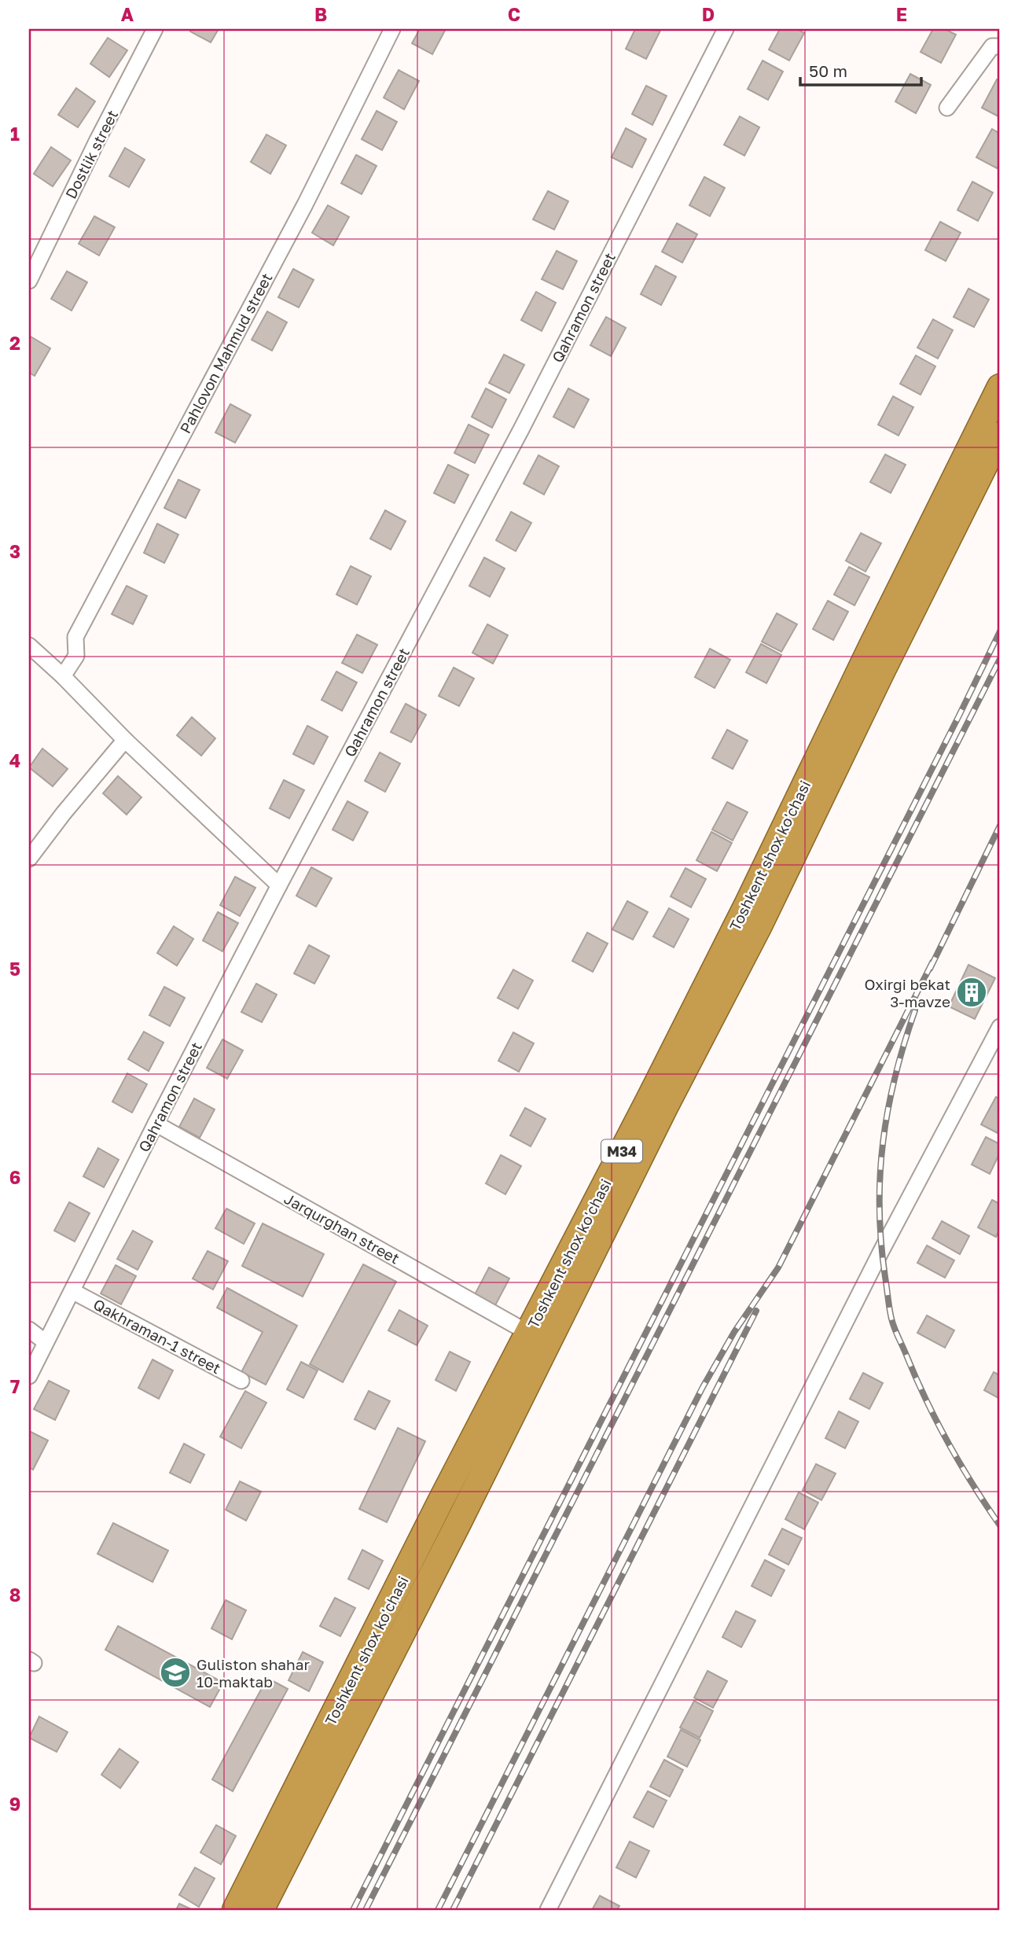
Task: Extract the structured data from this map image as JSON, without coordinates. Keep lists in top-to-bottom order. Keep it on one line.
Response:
{"streets":{"highway":["Toshkent shox ko'chasi","M34"],"street":["Dostlik street","Qahramon street","Pahlovon Mahmud street","Jarqurghan street","Qakhraman-1 street"]},"crossings":[["Qahramon street","Jarqurghan street"],["Qahramon street","Qakhraman-1 street"],["Toshkent shox ko'chasi","Jarqurghan street"]],"places":{"building":["Oxirgi bekat 3-mavze"],"school or university":["Guliston shahar 10-maktab"]},"scale_bar":"50 m","grid":{"columns":["A","B","C","D","E"],"rows":["1","2","3","4","5","6","7","8","9"]}}
